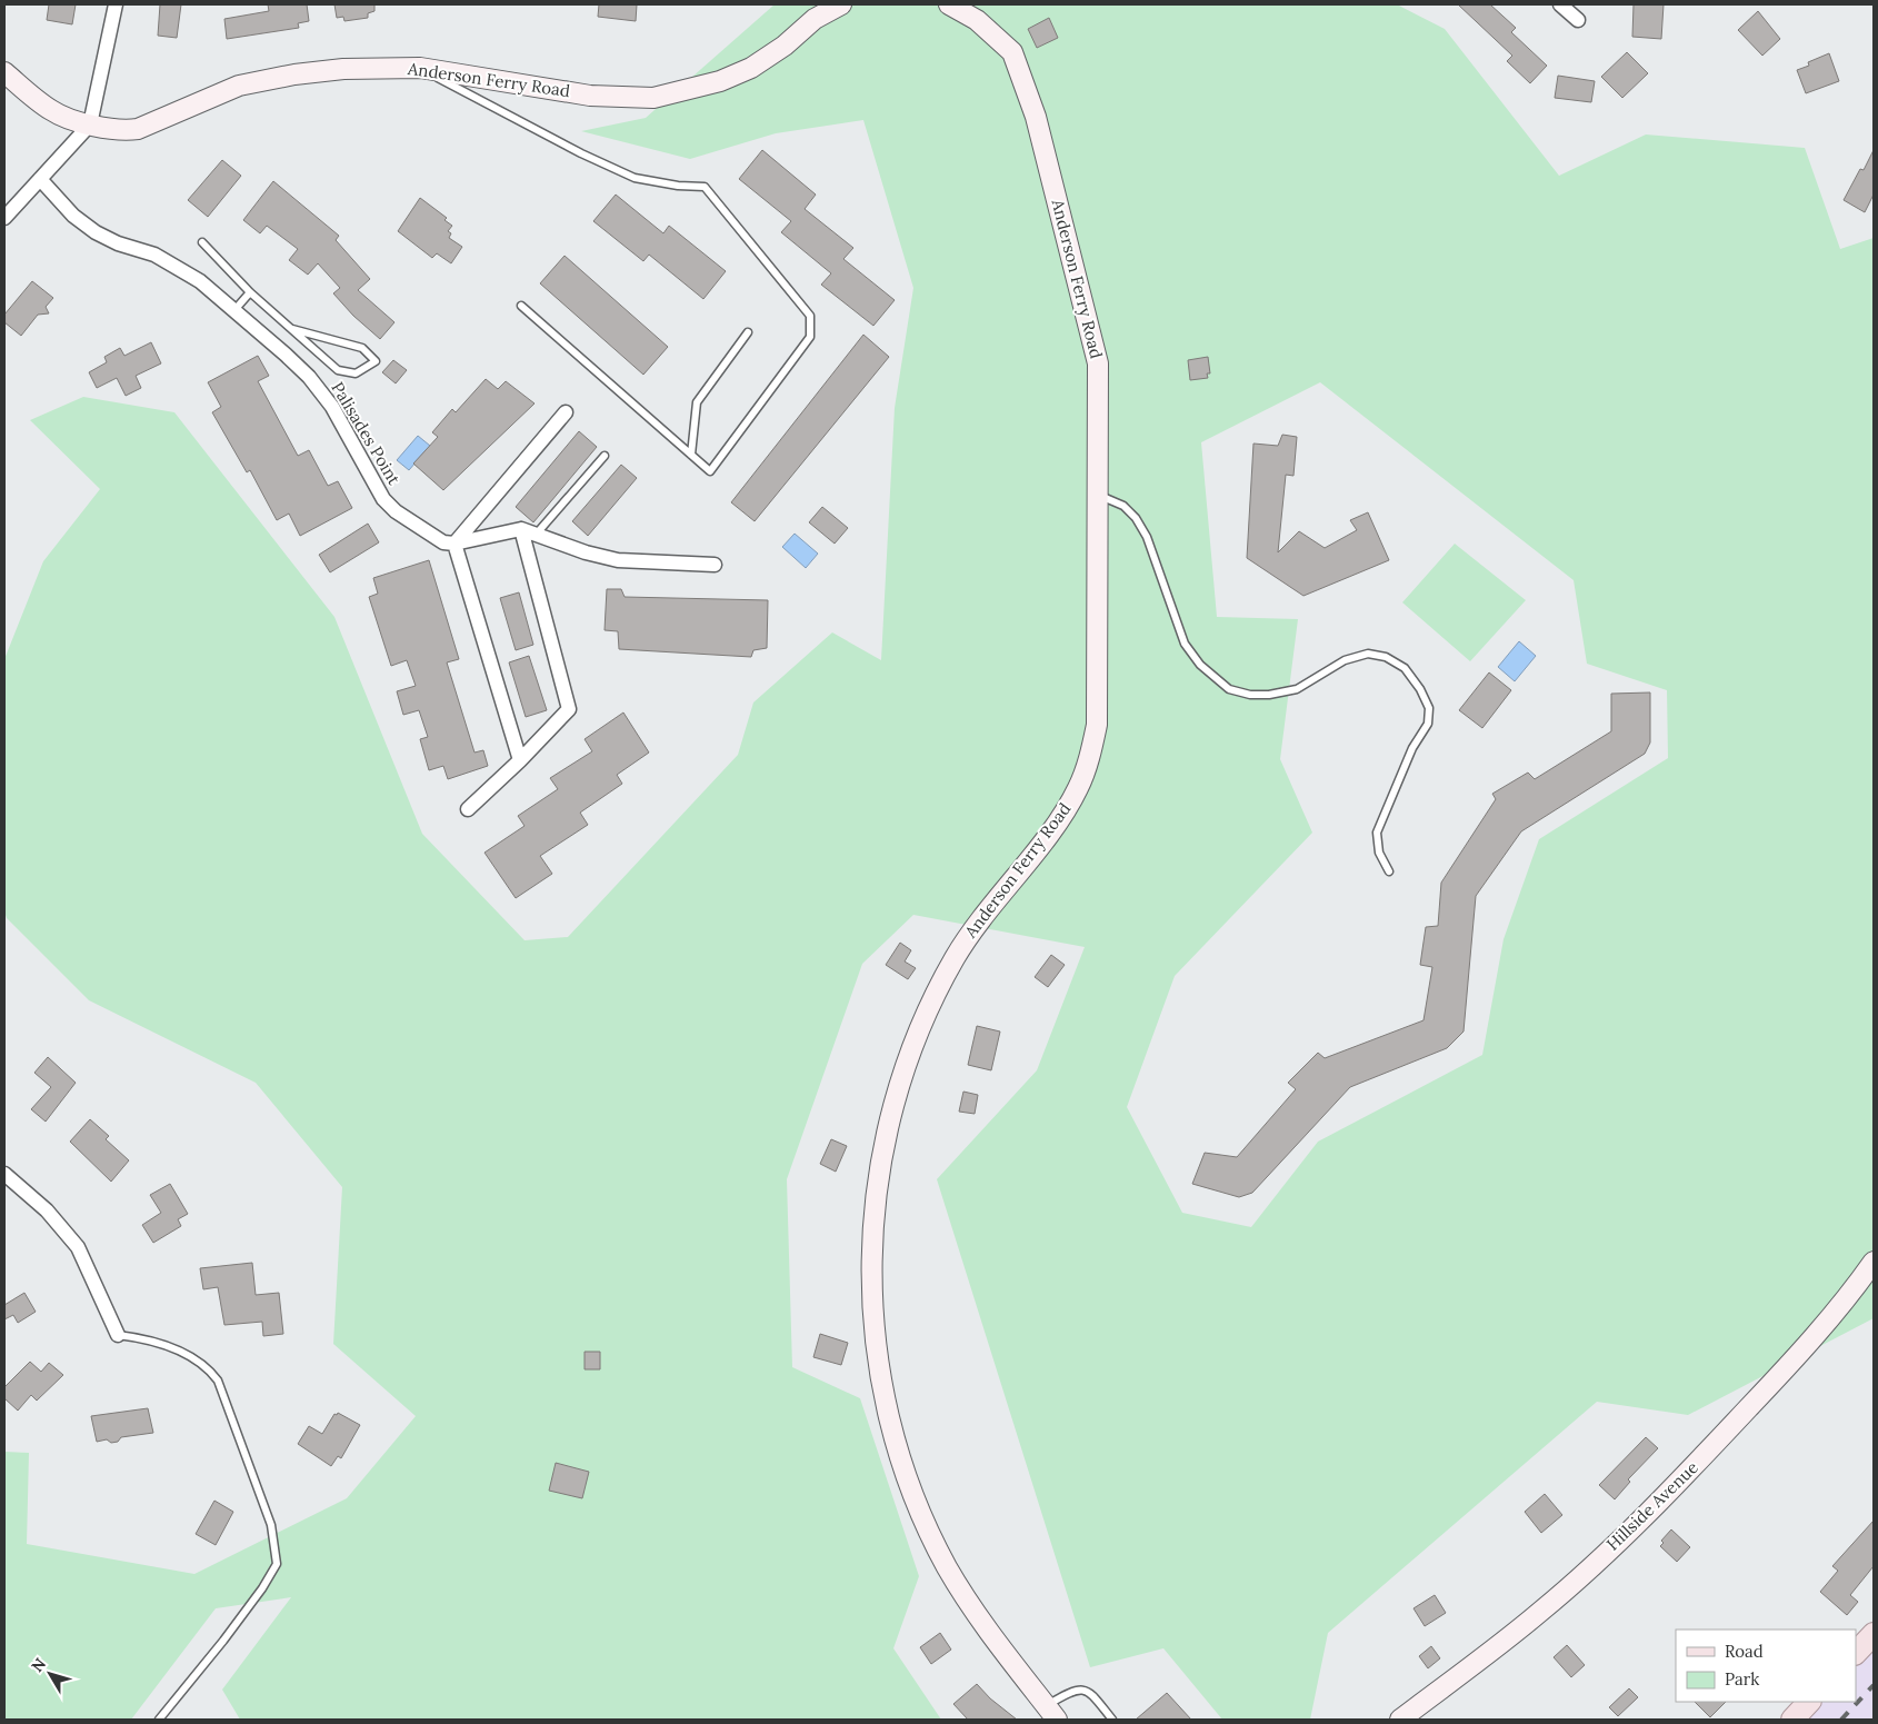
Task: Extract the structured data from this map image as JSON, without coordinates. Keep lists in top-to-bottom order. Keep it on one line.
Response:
{"streets":{"street":["Anderson Ferry Road","Palisades Point","Hillside Avenue"]},"legend":["Road","Park"],"north":"top left"}
